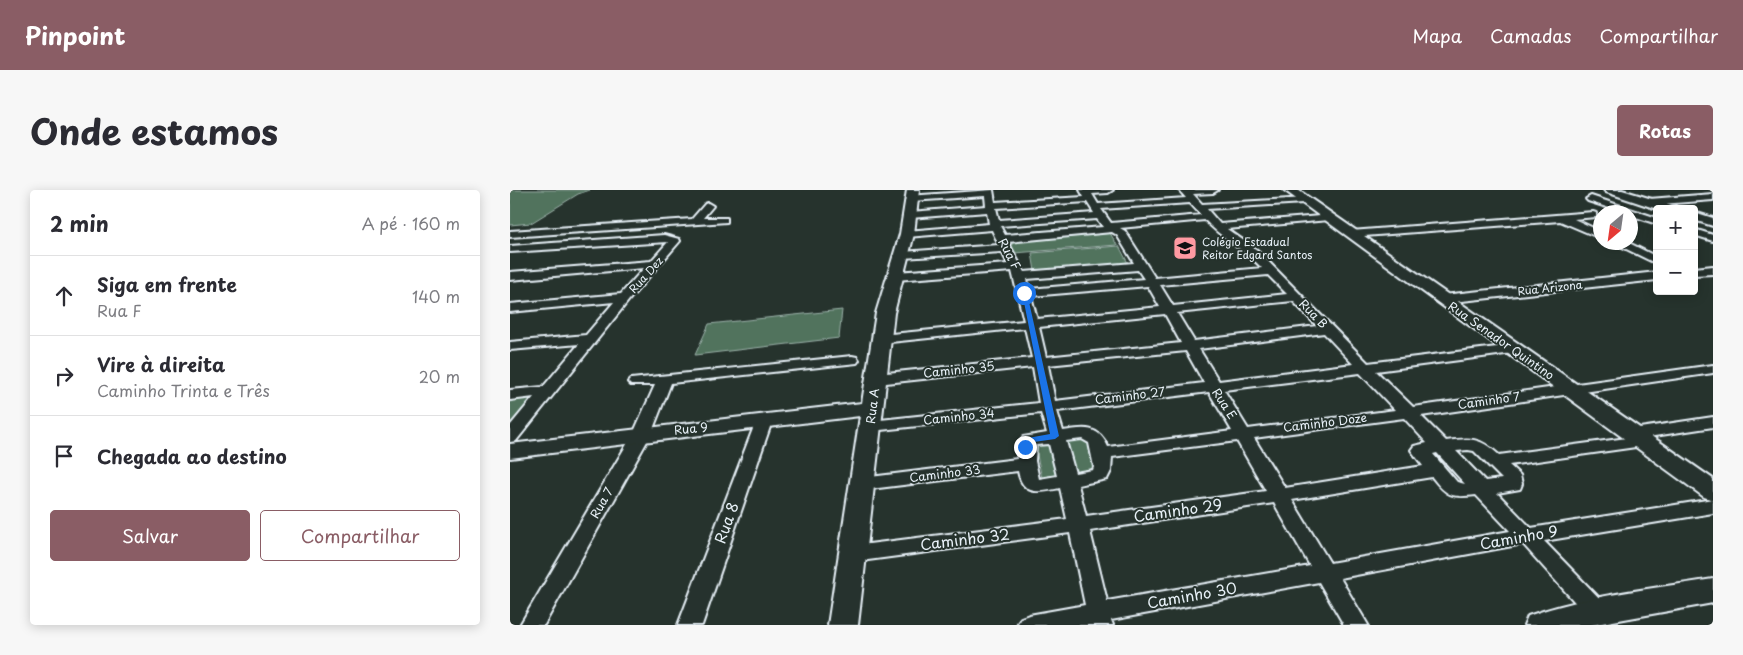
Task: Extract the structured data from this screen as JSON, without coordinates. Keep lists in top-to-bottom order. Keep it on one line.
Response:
{"streets":{"street":["Rua F","Rua Dez","Rua Arizona","Rua B","Rua Senador Quintino","Caminho 35","Caminho 27","Caminho 7","Rua E","Rua A","Caminho 34","Caminho Doze","Rua 9","Caminho 33","Rua 7","Caminho 29","Rua 8","Caminho 9","Caminho 32","Caminho 30"]},"crossings":[["Rua F","Caminho 35"],["Rua F","Caminho 27"],["Rua F","Caminho 34"],["Rua Arizona","Rua Senador Quintino"],["Rua B","Caminho 35"],["Rua B","Caminho 27"],["Rua B","Caminho 7"],["Rua B","Caminho Doze"],["Rua Senador Quintino","Caminho 27"],["Rua Senador Quintino","Caminho 7"],["Caminho 35","Rua E"],["Caminho 35","Rua A"],["Caminho 27","Rua E"],["Caminho 27","Caminho 34"],["Caminho 7","Caminho Doze"],["Rua E","Caminho Doze"],["Rua E","Caminho 29"],["Rua E","Caminho 9"],["Rua E","Caminho 30"],["Rua A","Caminho 34"],["Rua A","Rua 9"],["Rua A","Caminho 33"],["Rua A","Caminho 32"],["Caminho 34","Rua 9"],["Rua 9","Rua 7"],["Rua 9","Rua 8"],["Caminho 29","Caminho 32"],["Caminho 9","Caminho 30"]],"places":{"school or university":["Colégio Estadual Reitor Edgard Santos"]},"north":"bottom left","page":{"header":"Pinpoint","nav":["Mapa","Camadas","Compartilhar"],"title":"Onde estamos","buttons":["Rotas",["Salvar","Compartilhar"]],"heading":["2 min","A pé · 160 m"],"map_buttons":["+","−"],"list":[["Siga em frente","Rua F","140 m"],["Vire à direita","Caminho Trinta e Três","20 m"],"Chegada ao destino"]}}
